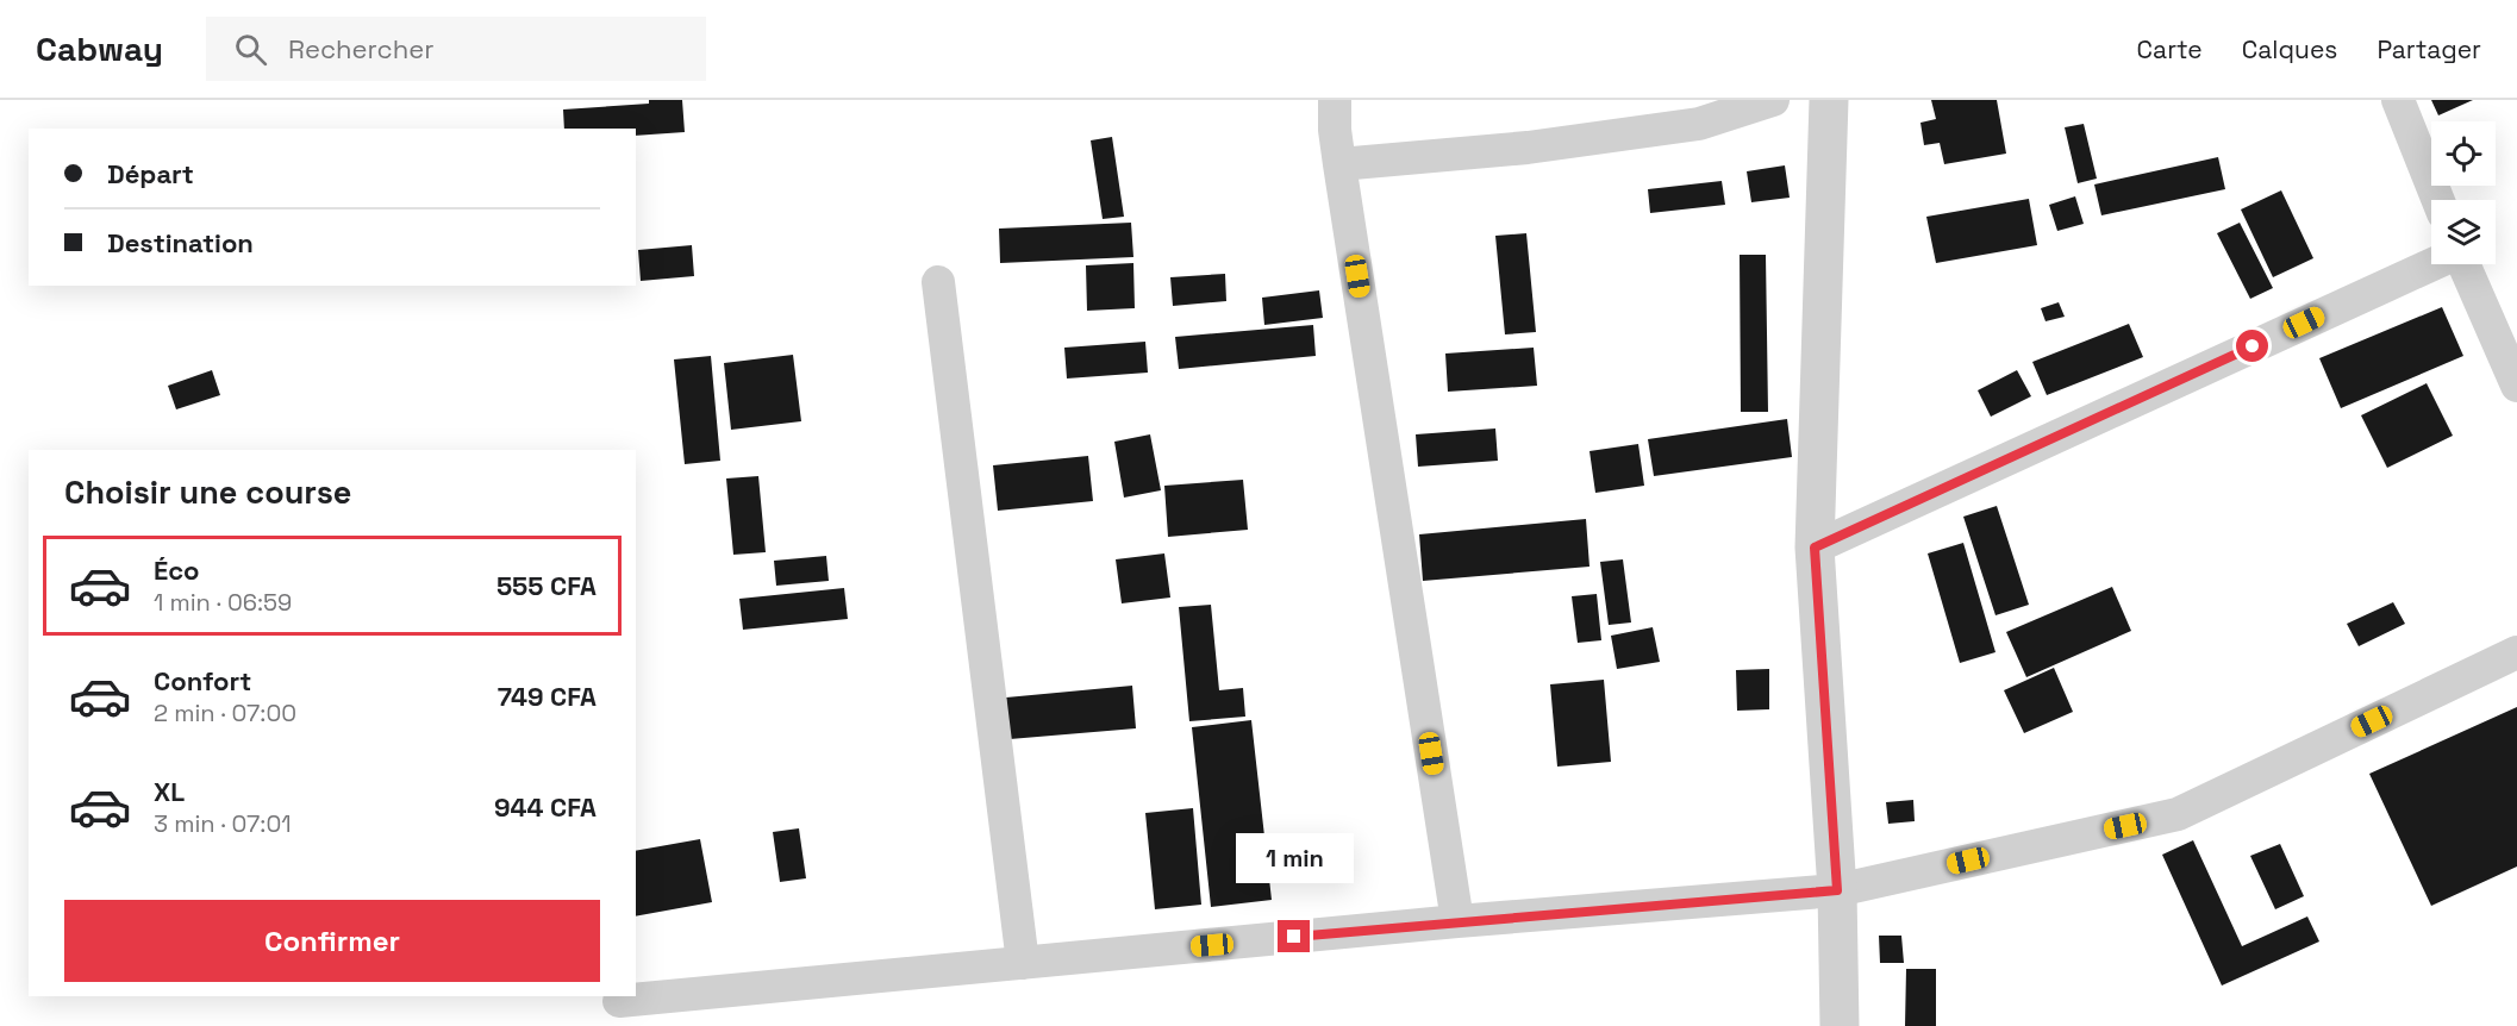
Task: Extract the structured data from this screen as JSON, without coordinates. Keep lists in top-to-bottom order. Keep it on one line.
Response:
{"page":{"header":"Cabway","search":"Rechercher","nav":["Carte","Calques","Partager"],"banner":["Départ","Destination"],"heading":"Choisir une course","list":[{"name":"Éco","note":"1 min · 06:59","value":"555 CFA"},{"name":"Confort","note":"2 min · 07:00","value":"749 CFA"},{"name":"XL","note":"3 min · 07:01","value":"944 CFA"}],"bubble":"1 min","buttons":"Confirmer"}}
